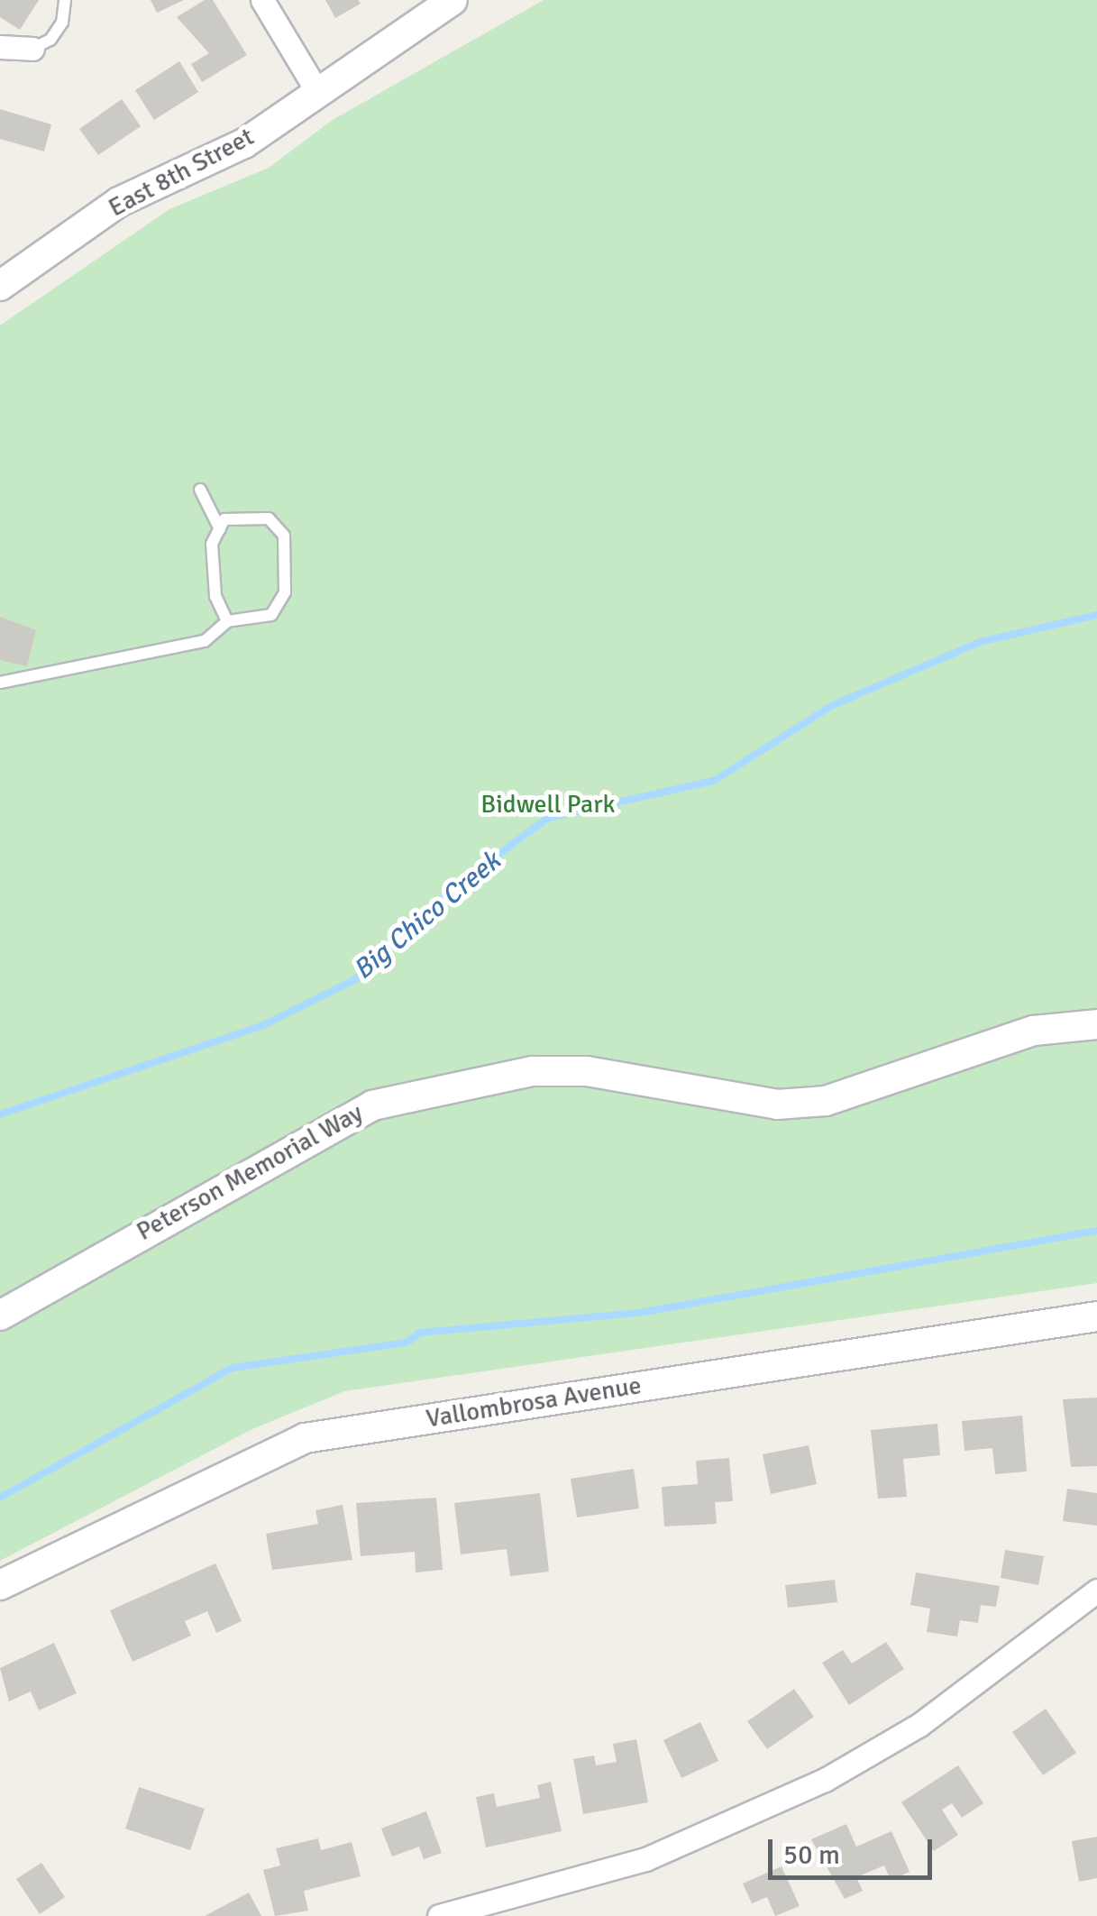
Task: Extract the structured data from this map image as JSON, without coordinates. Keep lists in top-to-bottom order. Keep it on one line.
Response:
{"streets":{"street":["East 8th Street","Peterson Memorial Way","Vallombrosa Avenue"]},"water":["Big Chico Creek"],"parks":["Bidwell Park"],"scale_bar":"50 m"}
